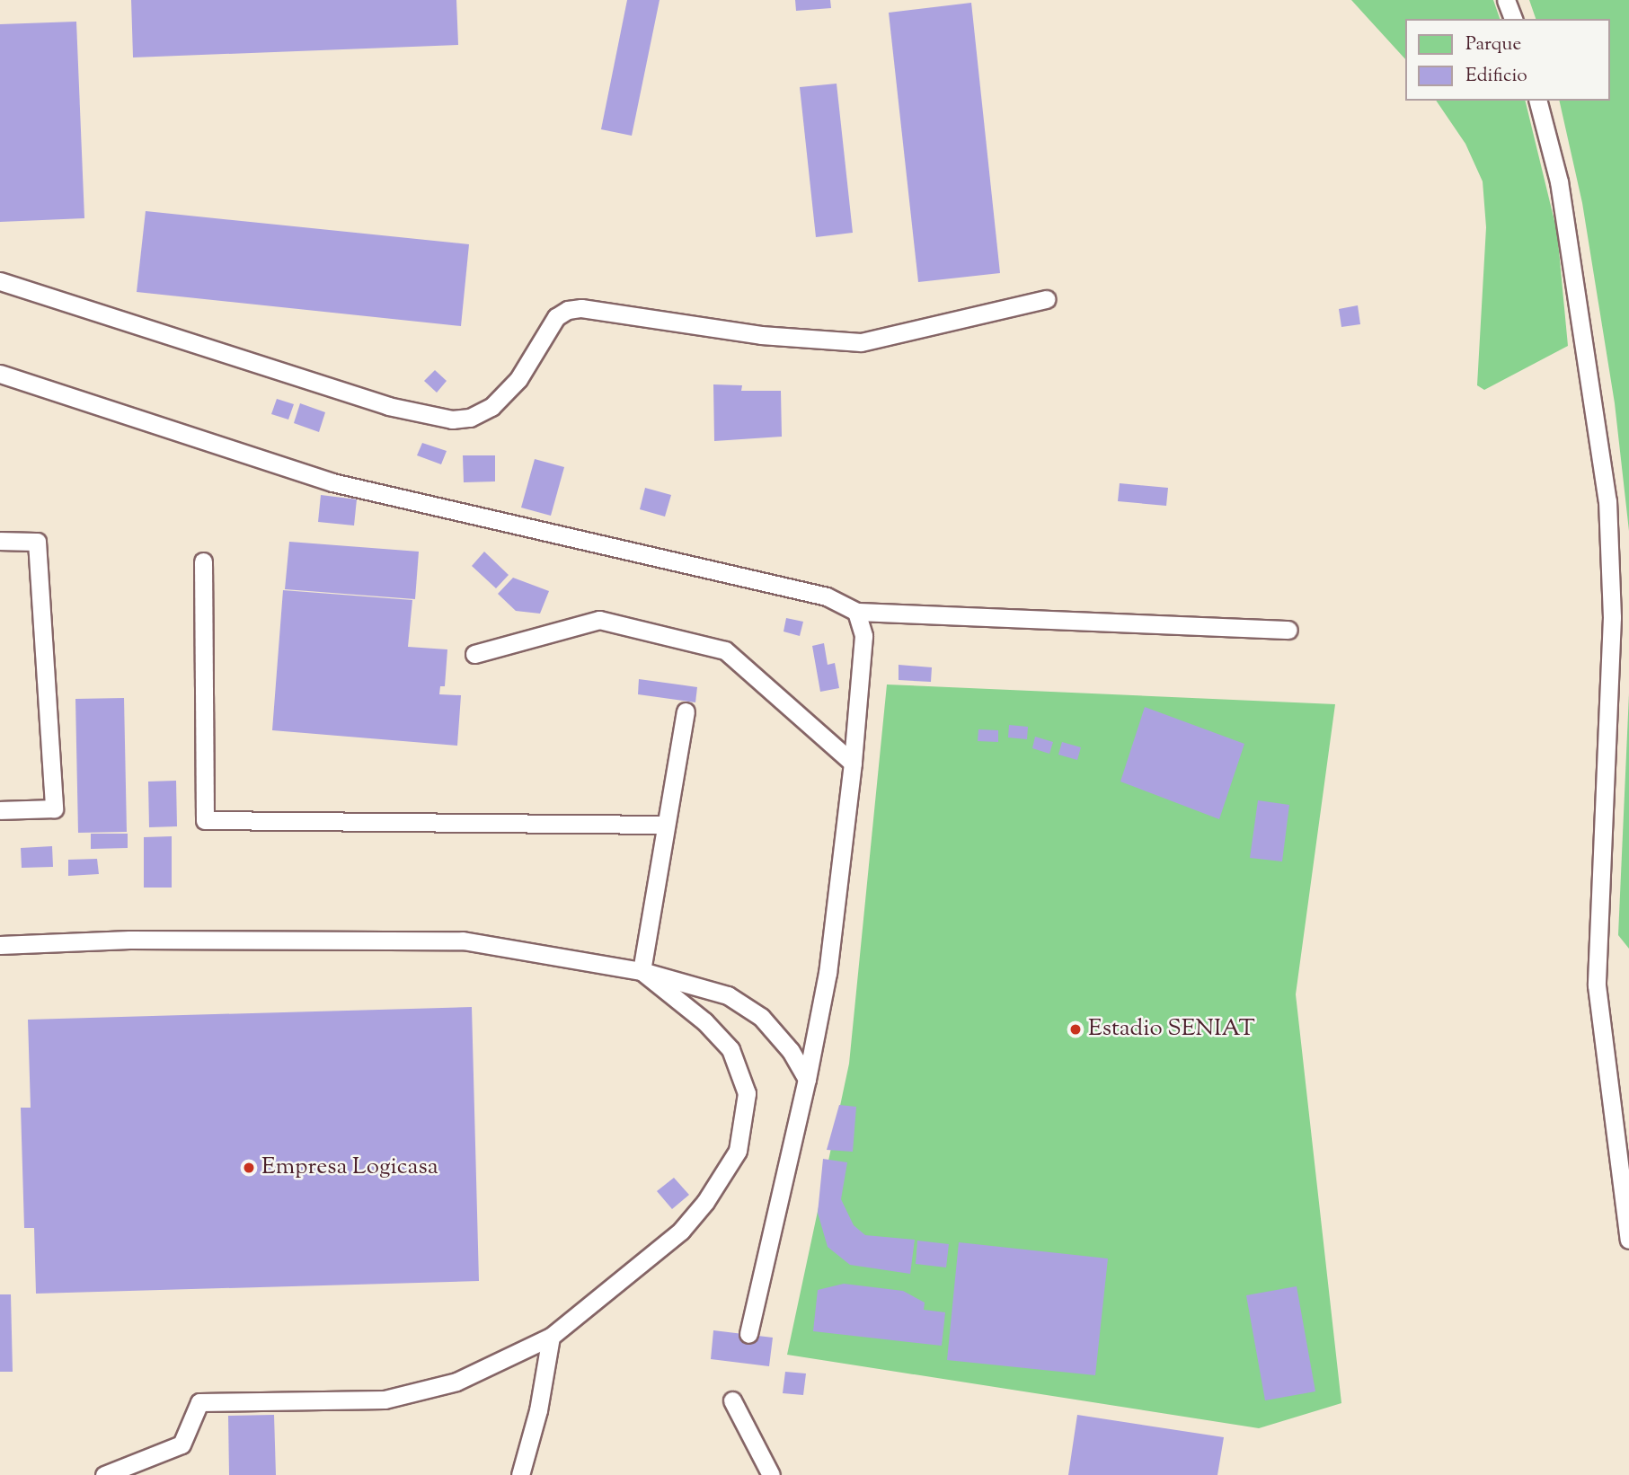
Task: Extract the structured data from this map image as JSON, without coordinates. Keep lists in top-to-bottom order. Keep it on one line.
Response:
{"places":["Estadio SENIAT","Empresa Logicasa"],"legend":["Parque","Edificio"]}
